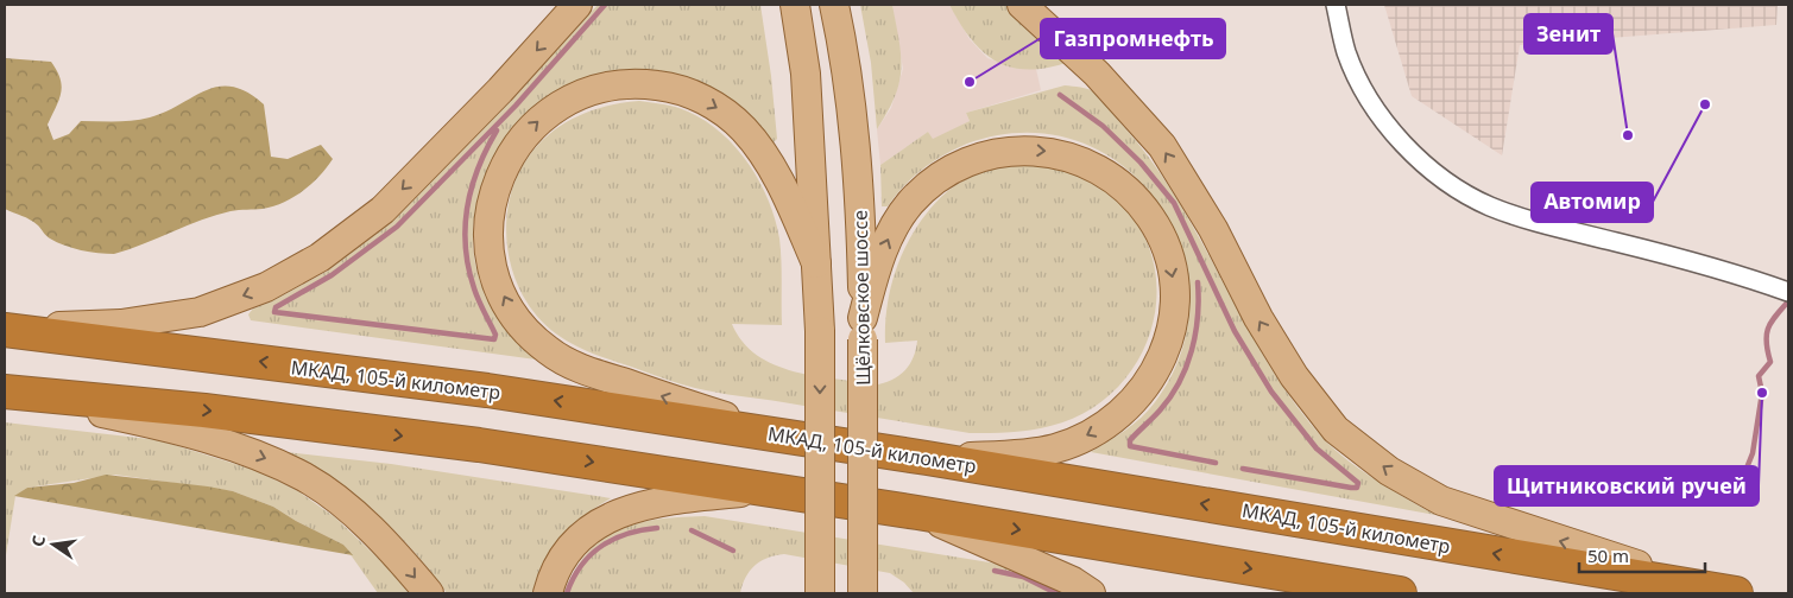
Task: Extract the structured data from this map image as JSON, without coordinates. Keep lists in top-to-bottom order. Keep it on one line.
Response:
{"streets":{"highway":["МКАД, 105-й километр"],"main road":["Щёлковское шоссе"]},"places":["Газпромнефть","Автомир","Зенит","Щитниковский ручей"],"scale_bar":"50 m","north":"left"}
